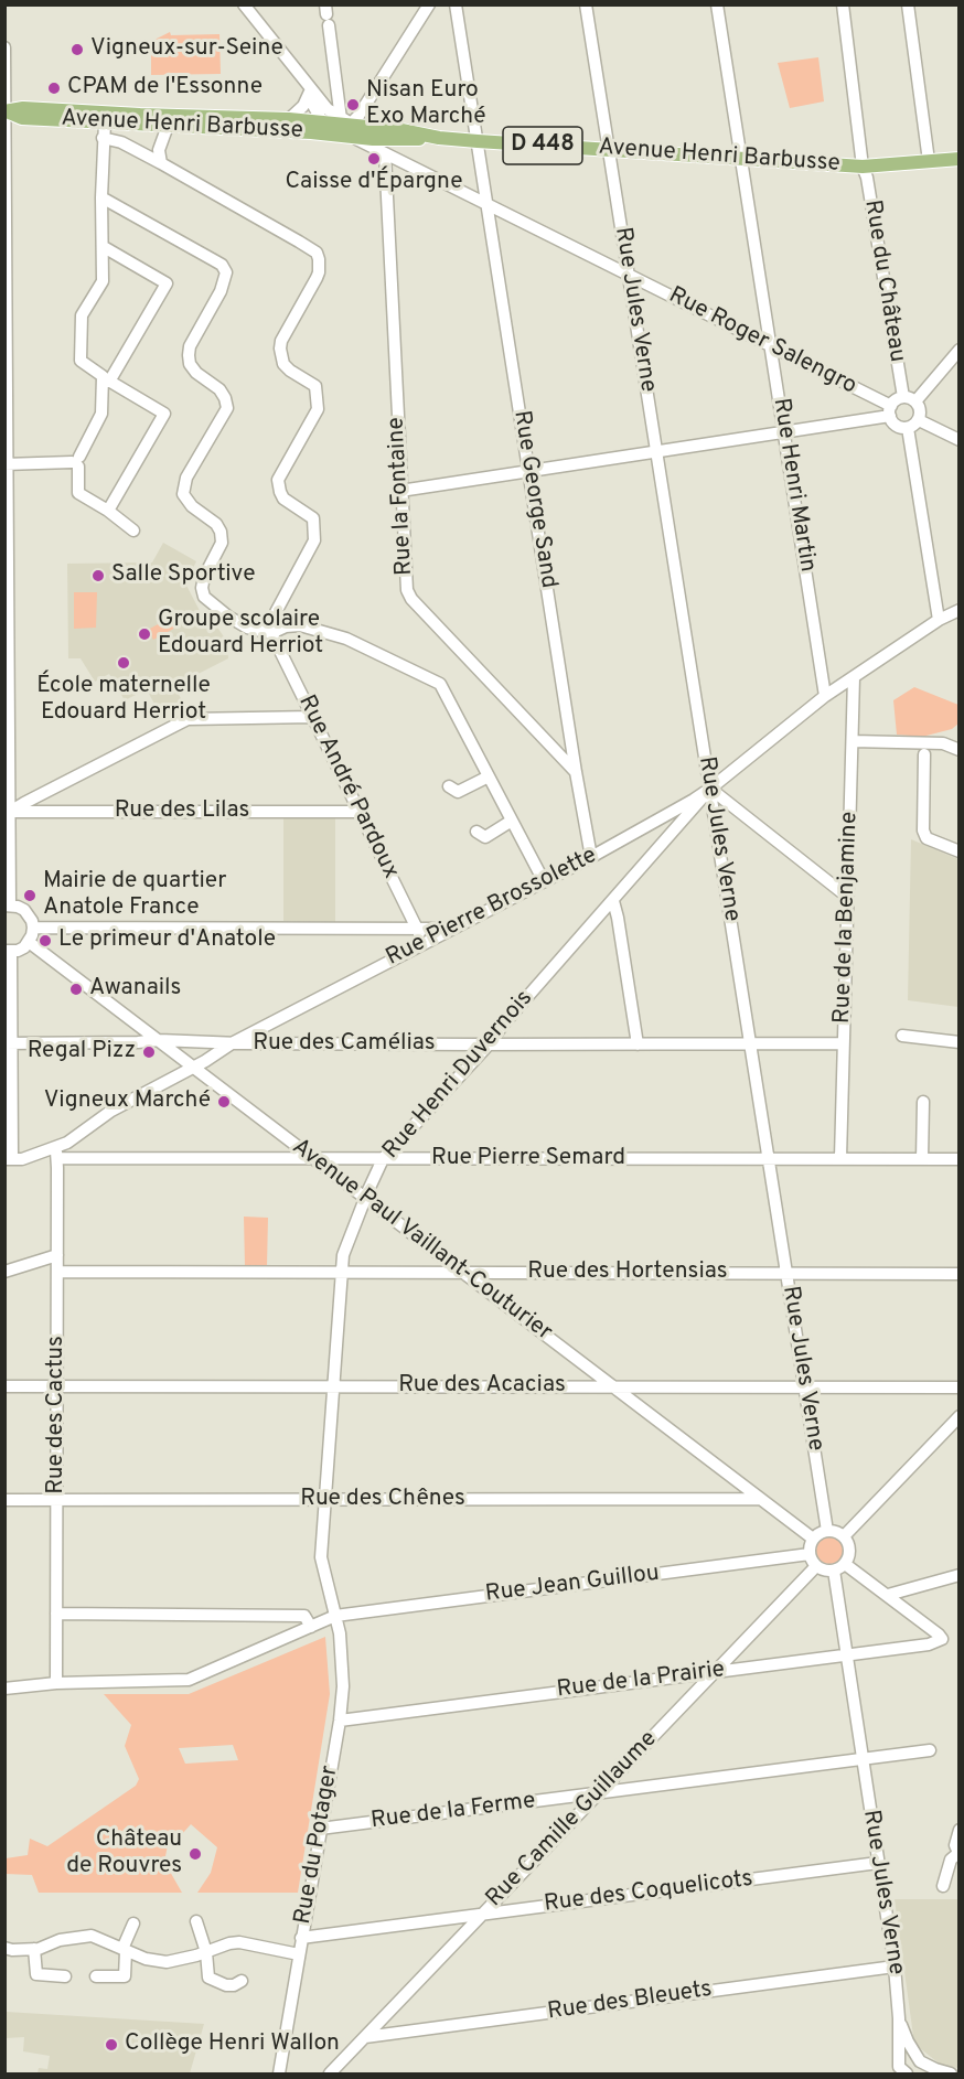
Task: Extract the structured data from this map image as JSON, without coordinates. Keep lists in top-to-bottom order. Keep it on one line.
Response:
{"streets":{"main road":["Avenue Henri Barbusse","D 448"],"street":["Rue du Château","Rue Jules Verne","Rue Roger Salengro","Rue Henri Martin","Rue la Fontaine","Rue George Sand","Rue André Pardoux","Rue des Lilas","Rue Pierre Brossolette","Rue de la Benjamine","Rue des Camélias","Rue Henri Duvernois","Rue Pierre Semard","Avenue Paul Vaillant-Couturier","Rue des Hortensias","Rue des Acacias","Rue des Cactus","Rue des Chênes","Rue Jean Guillou","Rue de la Prairie","Rue de la Ferme","Rue Camille Guillaume","Rue du Potager","Rue des Coquelicots","Rue des Bleuets"]},"crossings":[["Avenue Henri Barbusse","Rue du Château"],["Avenue Henri Barbusse","Rue Jules Verne"],["Avenue Henri Barbusse","Rue Roger Salengro"],["Avenue Henri Barbusse","Rue Henri Martin"],["Avenue Henri Barbusse","Rue George Sand"],["Rue du Château","Rue Roger Salengro"],["Rue Jules Verne","Rue Roger Salengro"],["Rue Jules Verne","Rue Pierre Brossolette"],["Rue Jules Verne","Rue des Camélias"],["Rue Jules Verne","Rue Henri Duvernois"],["Rue Jules Verne","Rue Pierre Semard"],["Rue Jules Verne","Avenue Paul Vaillant-Couturier"],["Rue Jules Verne","Rue des Hortensias"],["Rue Jules Verne","Rue des Acacias"],["Rue Jules Verne","Rue Jean Guillou"],["Rue Jules Verne","Rue de la Prairie"],["Rue Jules Verne","Rue de la Ferme"],["Rue Jules Verne","Rue Camille Guillaume"],["Rue Jules Verne","Rue des Coquelicots"],["Rue Jules Verne","Rue des Bleuets"],["Rue Roger Salengro","Rue Henri Martin"],["Rue Roger Salengro","Rue la Fontaine"],["Rue Roger Salengro","Rue George Sand"],["Rue Henri Martin","Rue Pierre Brossolette"],["Rue la Fontaine","Rue George Sand"],["Rue George Sand","Rue Pierre Brossolette"],["Rue André Pardoux","Rue des Lilas"],["Rue André Pardoux","Rue Pierre Brossolette"],["Rue Pierre Brossolette","Rue de la Benjamine"],["Rue Pierre Brossolette","Rue des Camélias"],["Rue Pierre Brossolette","Rue Henri Duvernois"],["Rue Pierre Brossolette","Rue Pierre Semard"],["Rue Pierre Brossolette","Avenue Paul Vaillant-Couturier"],["Rue Pierre Brossolette","Rue des Cactus"],["Rue de la Benjamine","Rue des Camélias"],["Rue de la Benjamine","Rue Pierre Semard"],["Rue des Camélias","Rue Henri Duvernois"],["Rue des Camélias","Avenue Paul Vaillant-Couturier"],["Rue Henri Duvernois","Rue Pierre Semard"],["Rue Henri Duvernois","Avenue Paul Vaillant-Couturier"],["Rue Henri Duvernois","Rue des Hortensias"],["Rue Henri Duvernois","Rue des Acacias"],["Rue Henri Duvernois","Rue des Chênes"],["Rue Henri Duvernois","Rue Jean Guillou"],["Rue Henri Duvernois","Rue du Potager"],["Rue Pierre Semard","Avenue Paul Vaillant-Couturier"],["Rue Pierre Semard","Rue des Cactus"],["Avenue Paul Vaillant-Couturier","Rue des Hortensias"],["Avenue Paul Vaillant-Couturier","Rue des Acacias"],["Avenue Paul Vaillant-Couturier","Rue des Chênes"],["Avenue Paul Vaillant-Couturier","Rue Jean Guillou"],["Avenue Paul Vaillant-Couturier","Rue Camille Guillaume"],["Rue des Hortensias","Rue des Cactus"],["Rue des Acacias","Rue des Cactus"],["Rue des Cactus","Rue des Chênes"],["Rue des Cactus","Rue Jean Guillou"],["Rue Jean Guillou","Rue Camille Guillaume"],["Rue Jean Guillou","Rue du Potager"],["Rue de la Prairie","Rue Camille Guillaume"],["Rue de la Prairie","Rue du Potager"],["Rue de la Ferme","Rue Camille Guillaume"],["Rue de la Ferme","Rue du Potager"],["Rue Camille Guillaume","Rue des Coquelicots"],["Rue Camille Guillaume","Rue des Bleuets"],["Rue du Potager","Rue des Coquelicots"]],"places":["Vigneux-sur-Seine","CPAM de l'Essonne","Nisan Euro Exo Marché","Caisse d'Épargne","Salle Sportive","Groupe scolaire Edouard Herriot","École maternelle Edouard Herriot","Mairie de quartier Anatole France","Le primeur d'Anatole","Awanails","Regal Pizz","Vigneux Marché","Château de Rouvres","Collège Henri Wallon"]}
